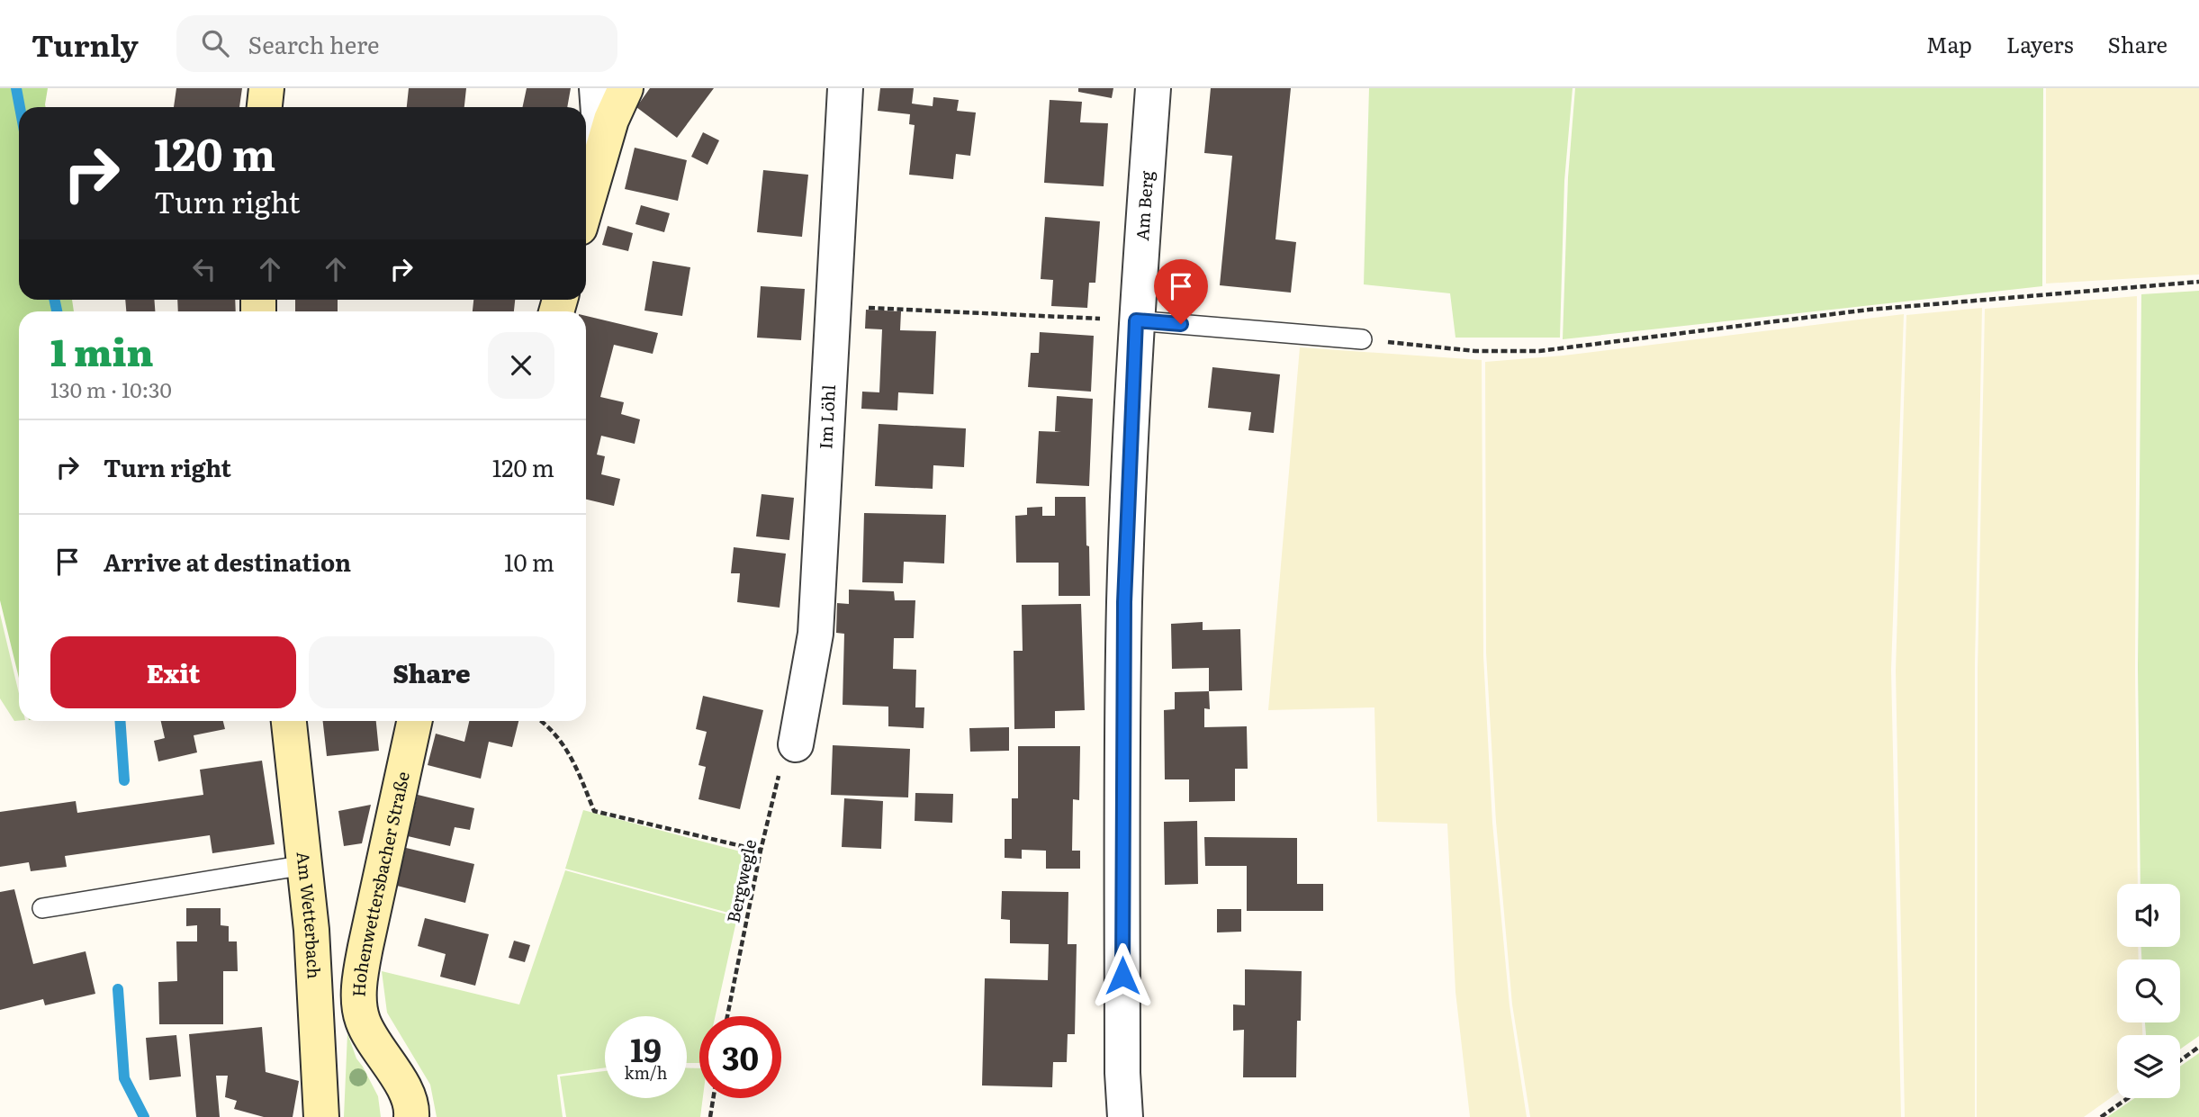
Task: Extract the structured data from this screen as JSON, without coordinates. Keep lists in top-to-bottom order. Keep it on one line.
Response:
{"streets":{"street":["Am Berg","Im Löhl","Hohenwettersbacher Straße","Am Wetterbach"],"path":["Bergwegle"]},"crossings":[["Im Löhl","Bergwegle"]],"page":{"header":"Turnly","search":"Search here","nav":["Map","Layers","Share"],"turn":["120 m","Turn right"],"heading":["1 min","130 m · 10:30"],"list":[{"name":"Turn right","value":"120 m"},{"name":"Arrive at destination","value":"10 m"}],"buttons":["Exit","Share"],"speed":"19 km/h","limit":"30"}}
